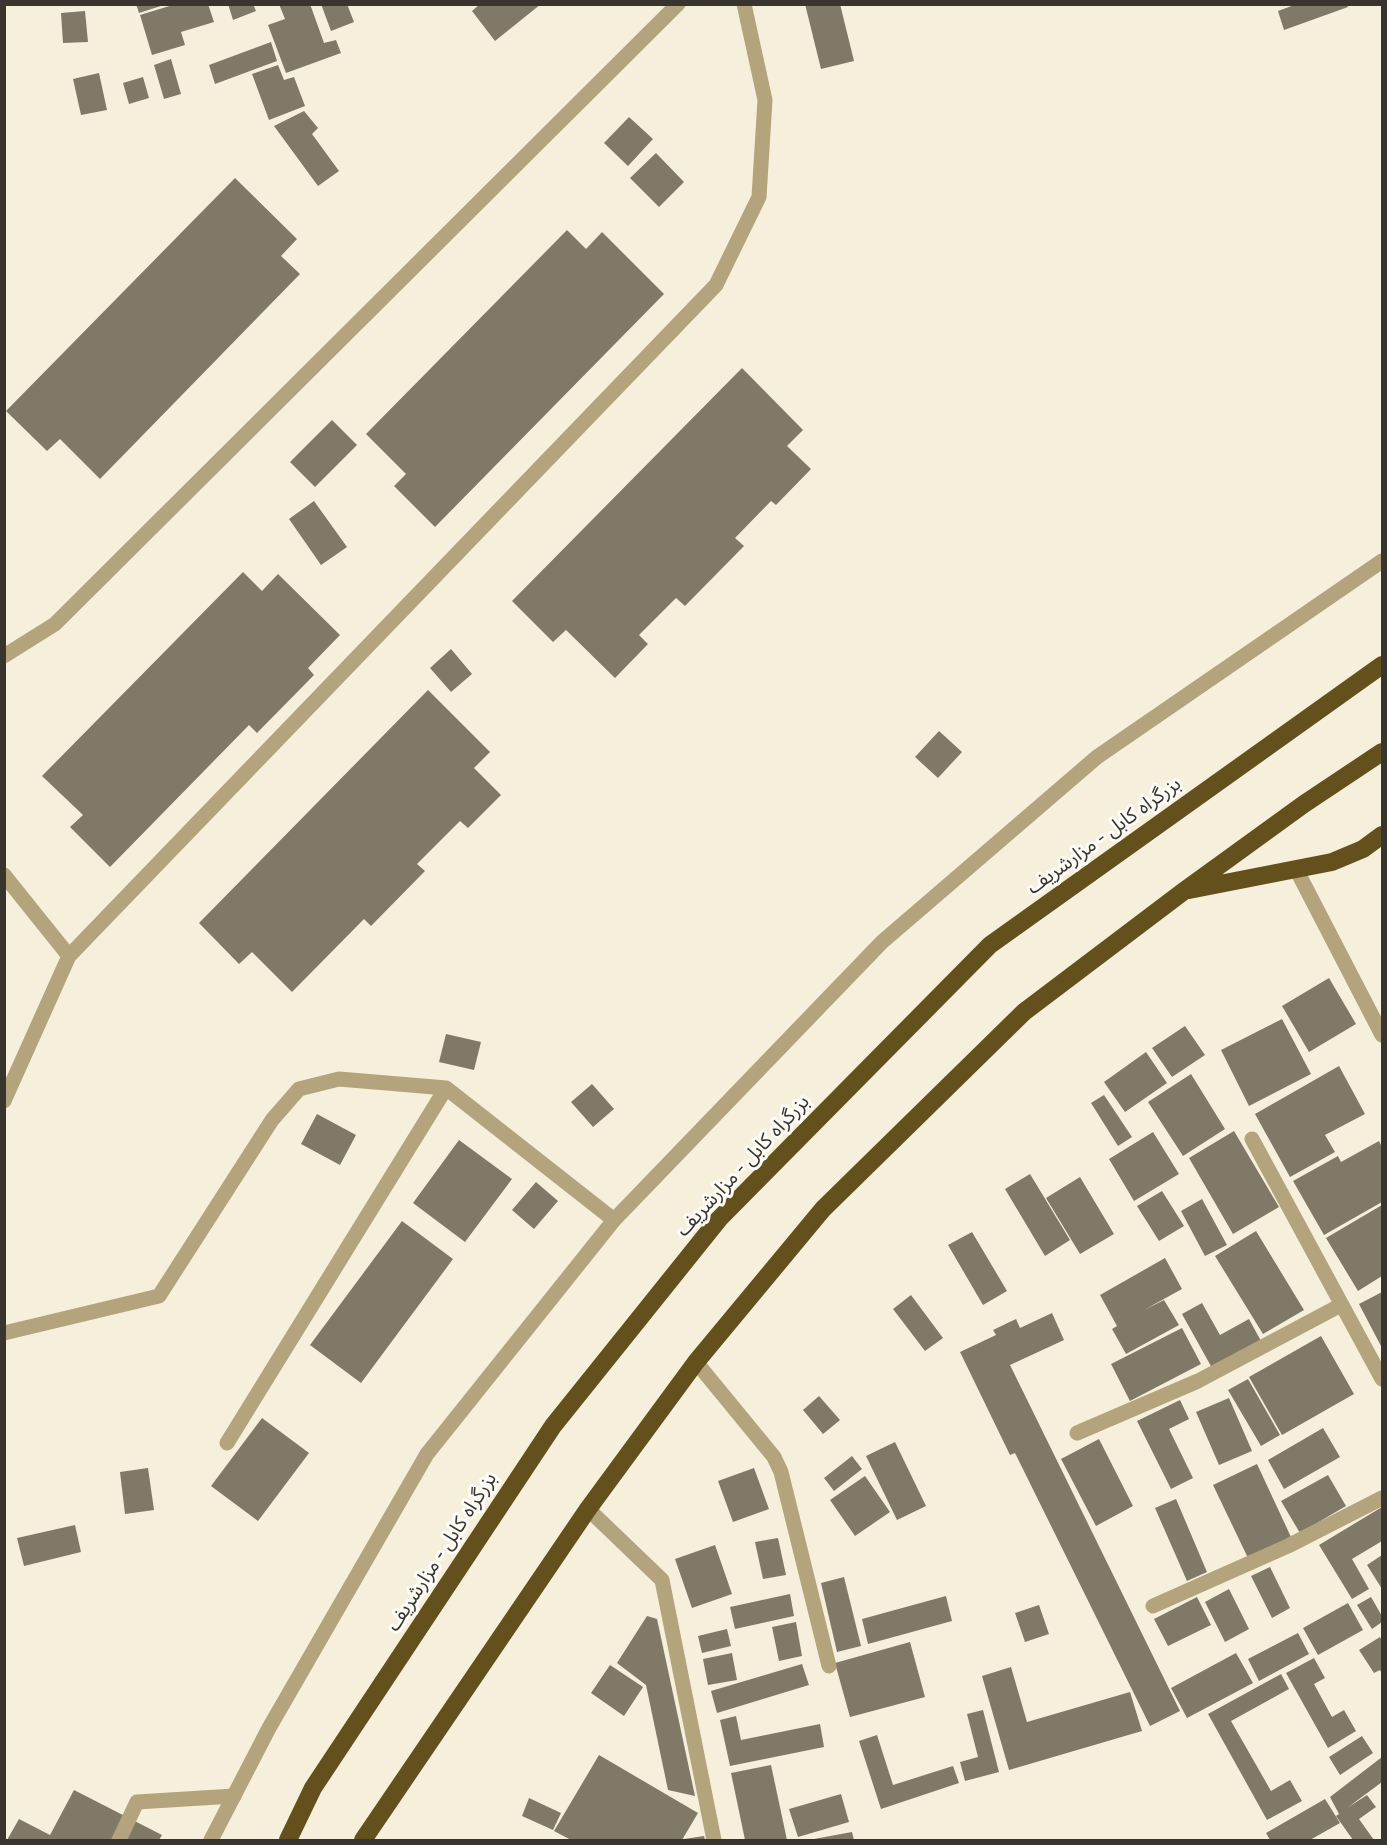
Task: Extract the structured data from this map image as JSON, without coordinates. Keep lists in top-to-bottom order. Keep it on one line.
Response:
{"streets":{"highway":["بزرگراه کابل - مزارشریف"]}}
